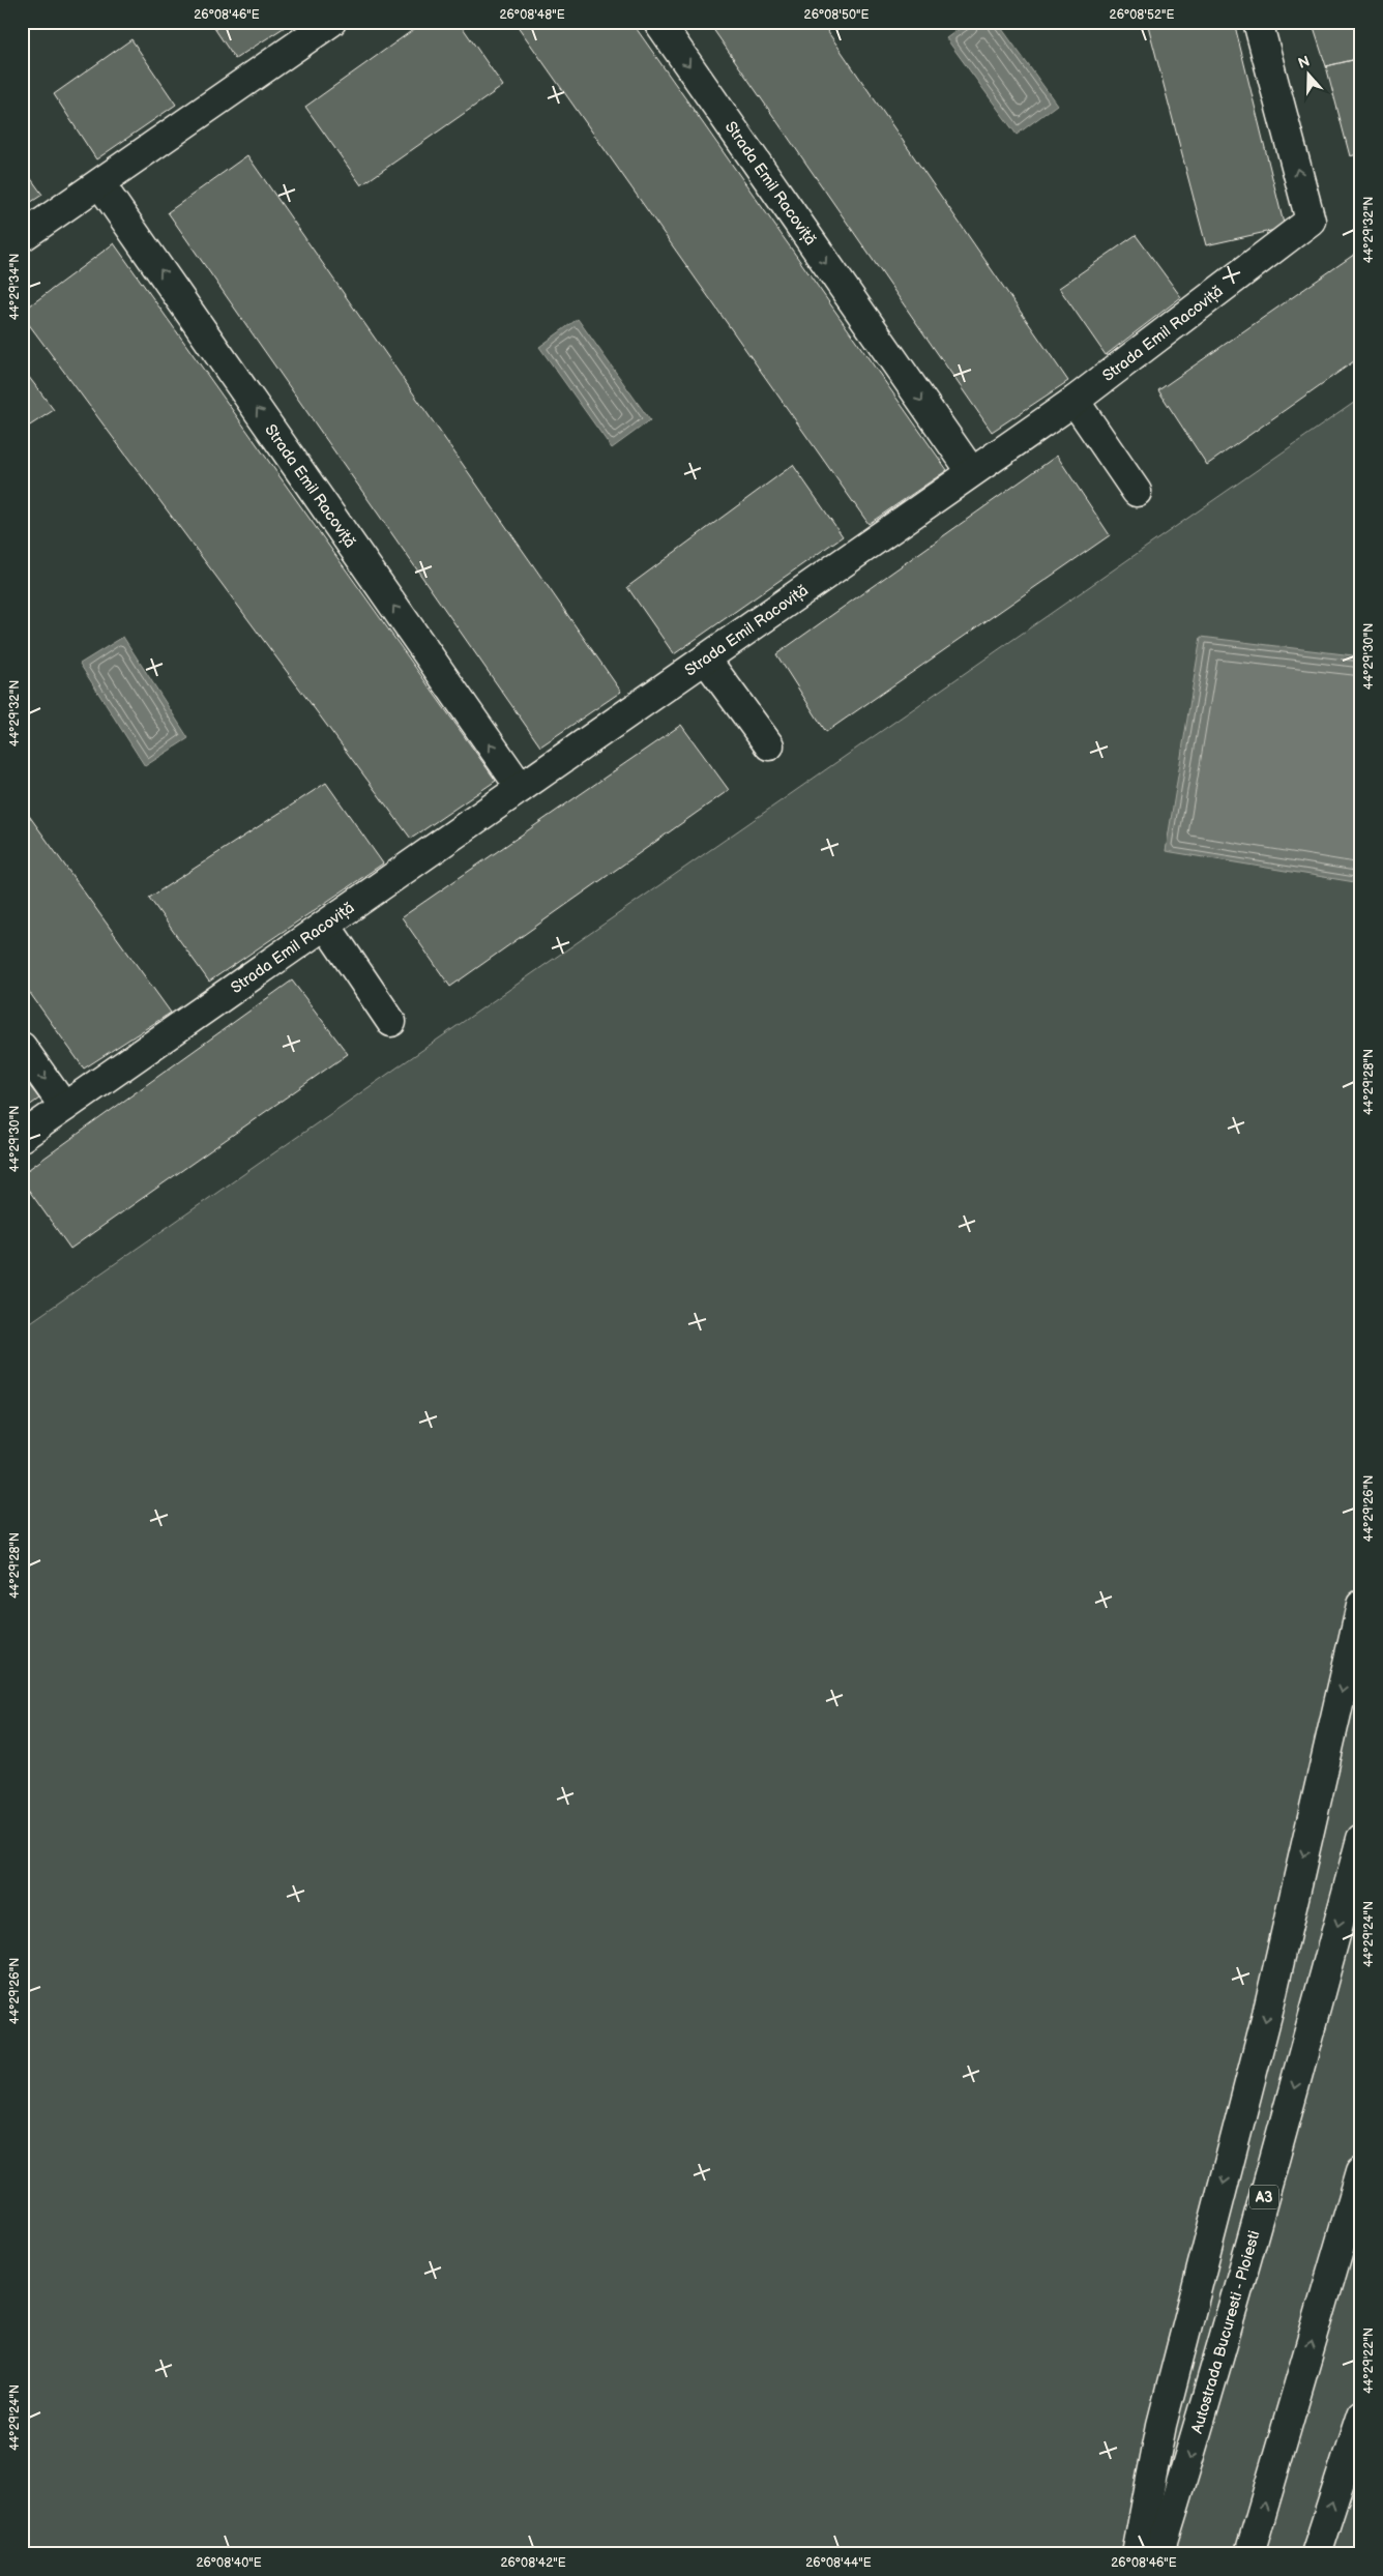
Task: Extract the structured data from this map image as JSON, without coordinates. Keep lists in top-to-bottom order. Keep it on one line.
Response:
{"streets":{"main road":["Strada Emil Racoviță","A3","Autostrada Bucuresti - Ploiesti"]},"north":"top","coordinates":["26°08'46\"E","26°08'48\"E","26°08'50\"E","26°08'52\"E","44°29'32\"N","44°29'34\"N","44°29'30\"N","44°29'28\"N","44°29'26\"N","44°29'24\"N","44°29'22\"N","26°08'40\"E","26°08'42\"E","26°08'44\"E"]}
